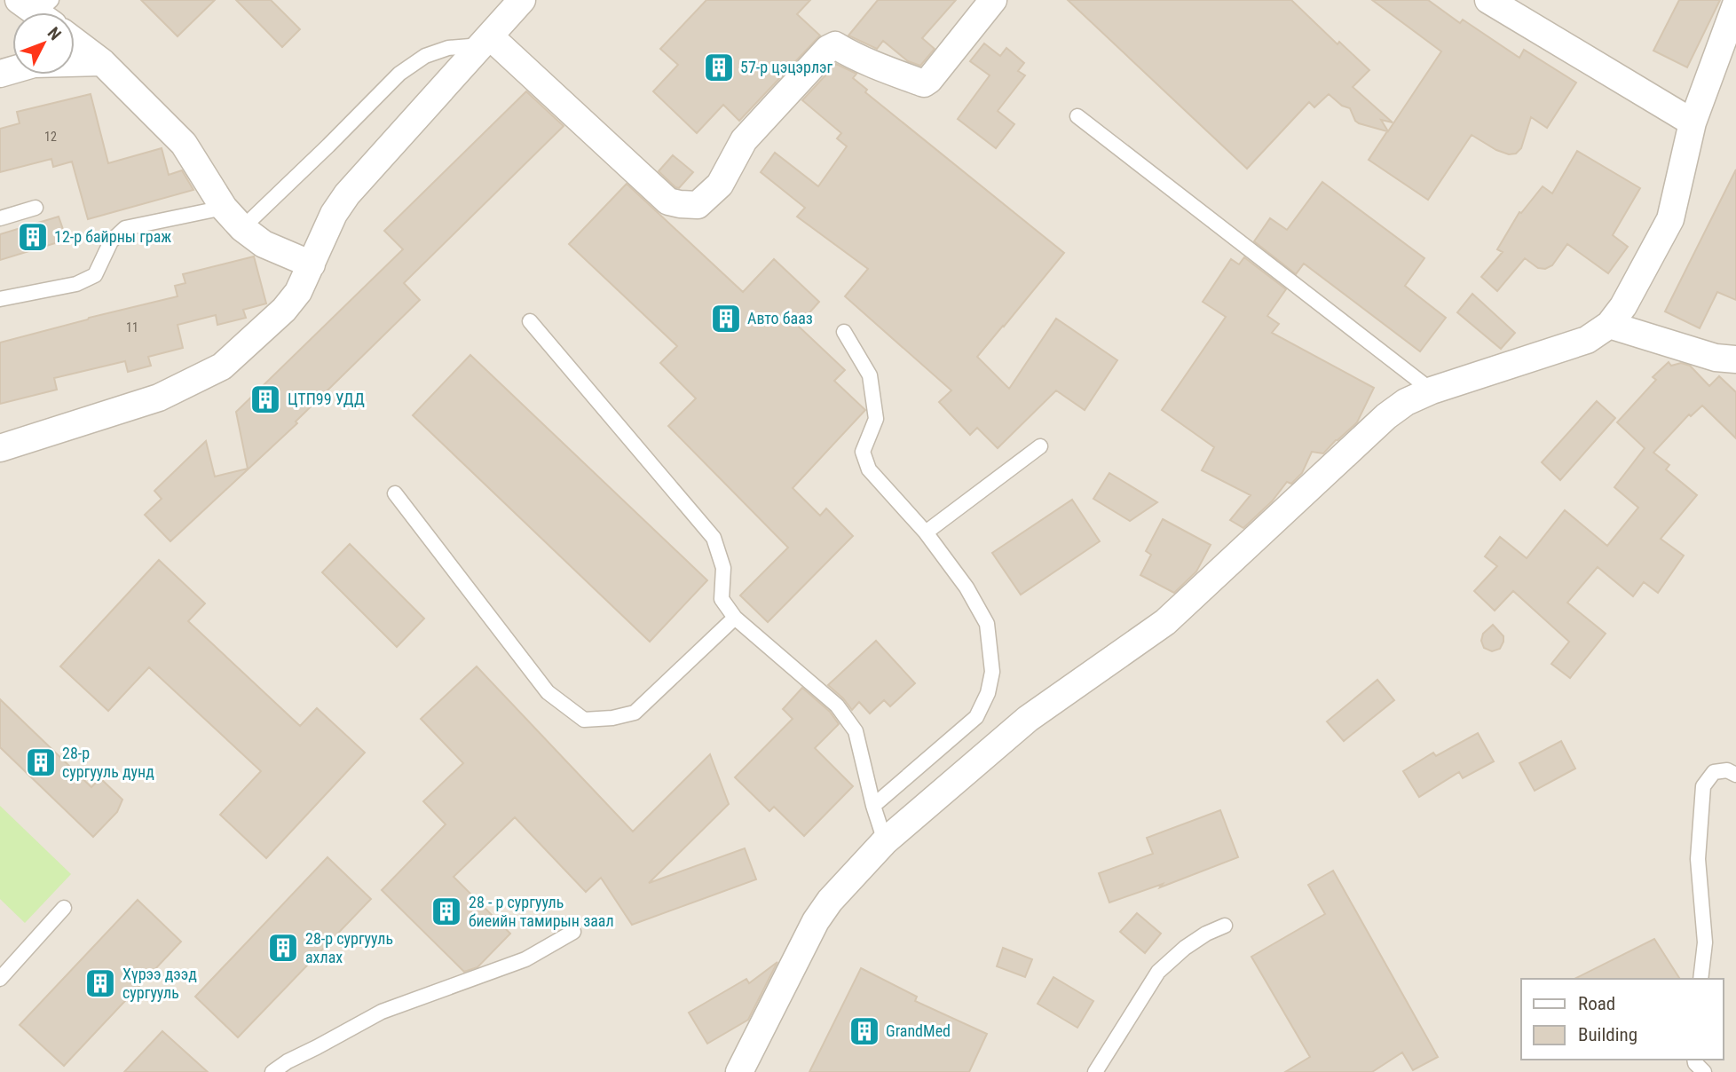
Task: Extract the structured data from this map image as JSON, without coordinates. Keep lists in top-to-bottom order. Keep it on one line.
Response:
{"places":{"building":["57-р цэцэрлэг","12-р байрны граж","Авто бааз","ЦТП99 УДД","28-р сургууль дунд","28 - р сургууль биеийн тамирын заал","28-р сургууль ахлах","Хүрээ дээд сургууль","GrandMed"]},"house_numbers":["12","11"],"legend":["Road","Building"],"north":"top right"}
